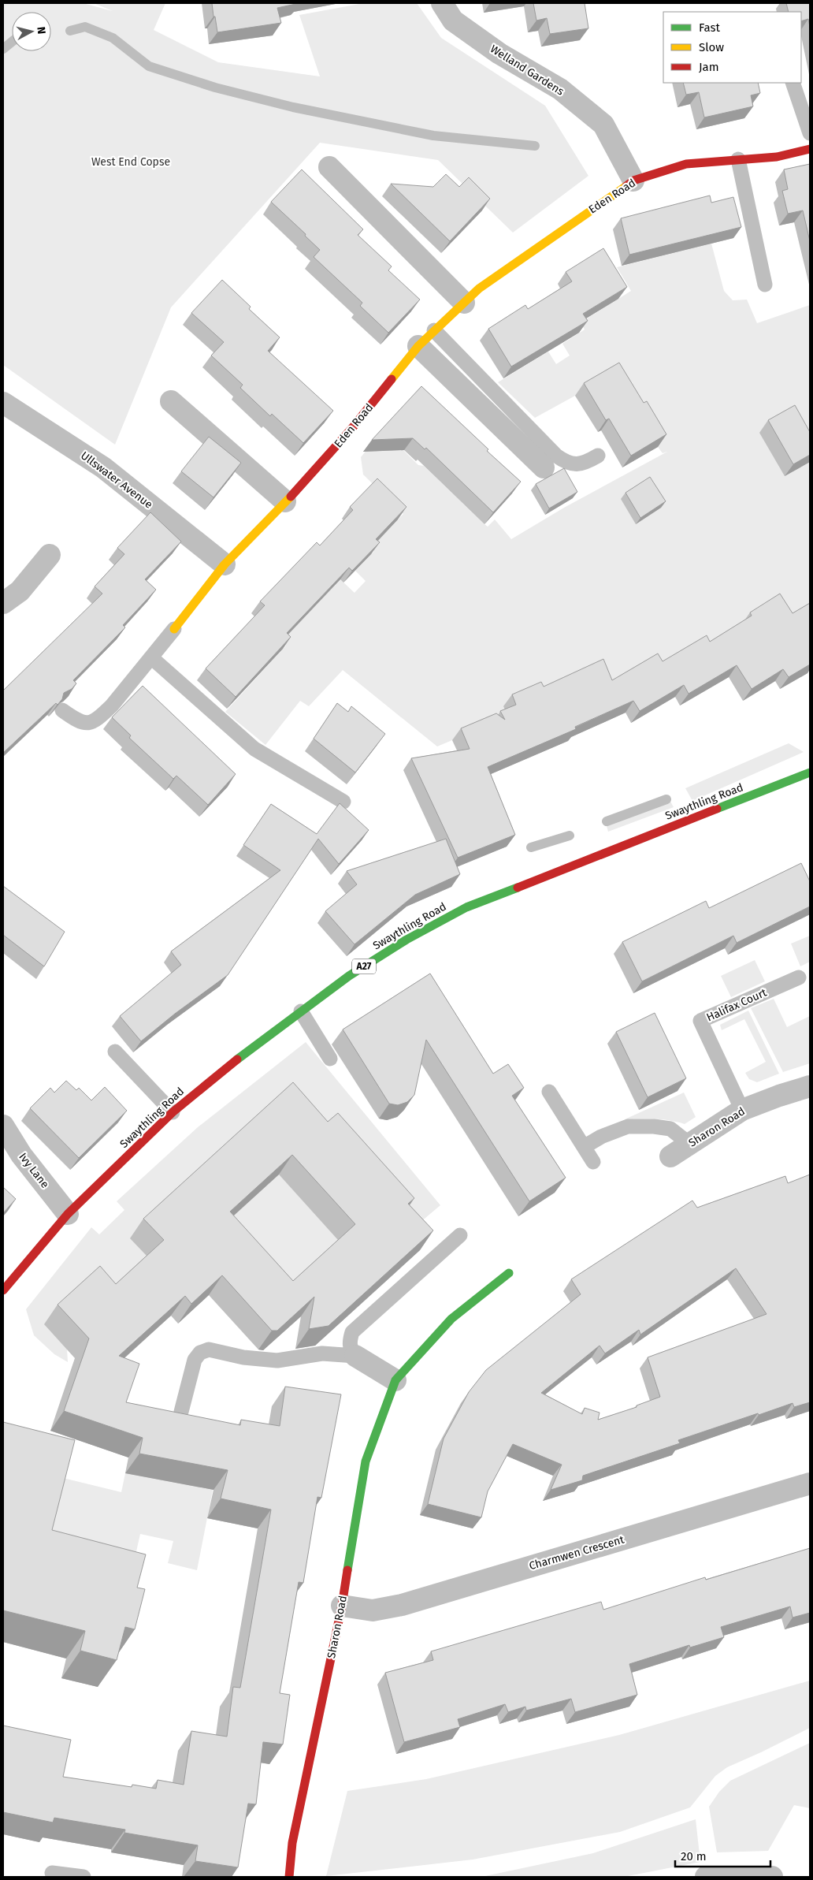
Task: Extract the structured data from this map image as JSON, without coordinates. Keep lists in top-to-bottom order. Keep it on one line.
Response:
{"streets":{"street":["Welland Gardens","Eden Road","Ullswater Avenue","Swaythling Road","A27","Sharon Road","Ivy Lane","Charmwen Crescent"],"lane":["Halifax Court"]},"crossings":[["Welland Gardens","Eden Road"],["Eden Road","Ullswater Avenue"],["Swaythling Road","Ivy Lane"],["Halifax Court","Sharon Road"],["Sharon Road","Charmwen Crescent"]],"parks":["West End Copse"],"legend":["Fast","Slow","Jam"],"scale_bar":"20 m","north":"right"}
